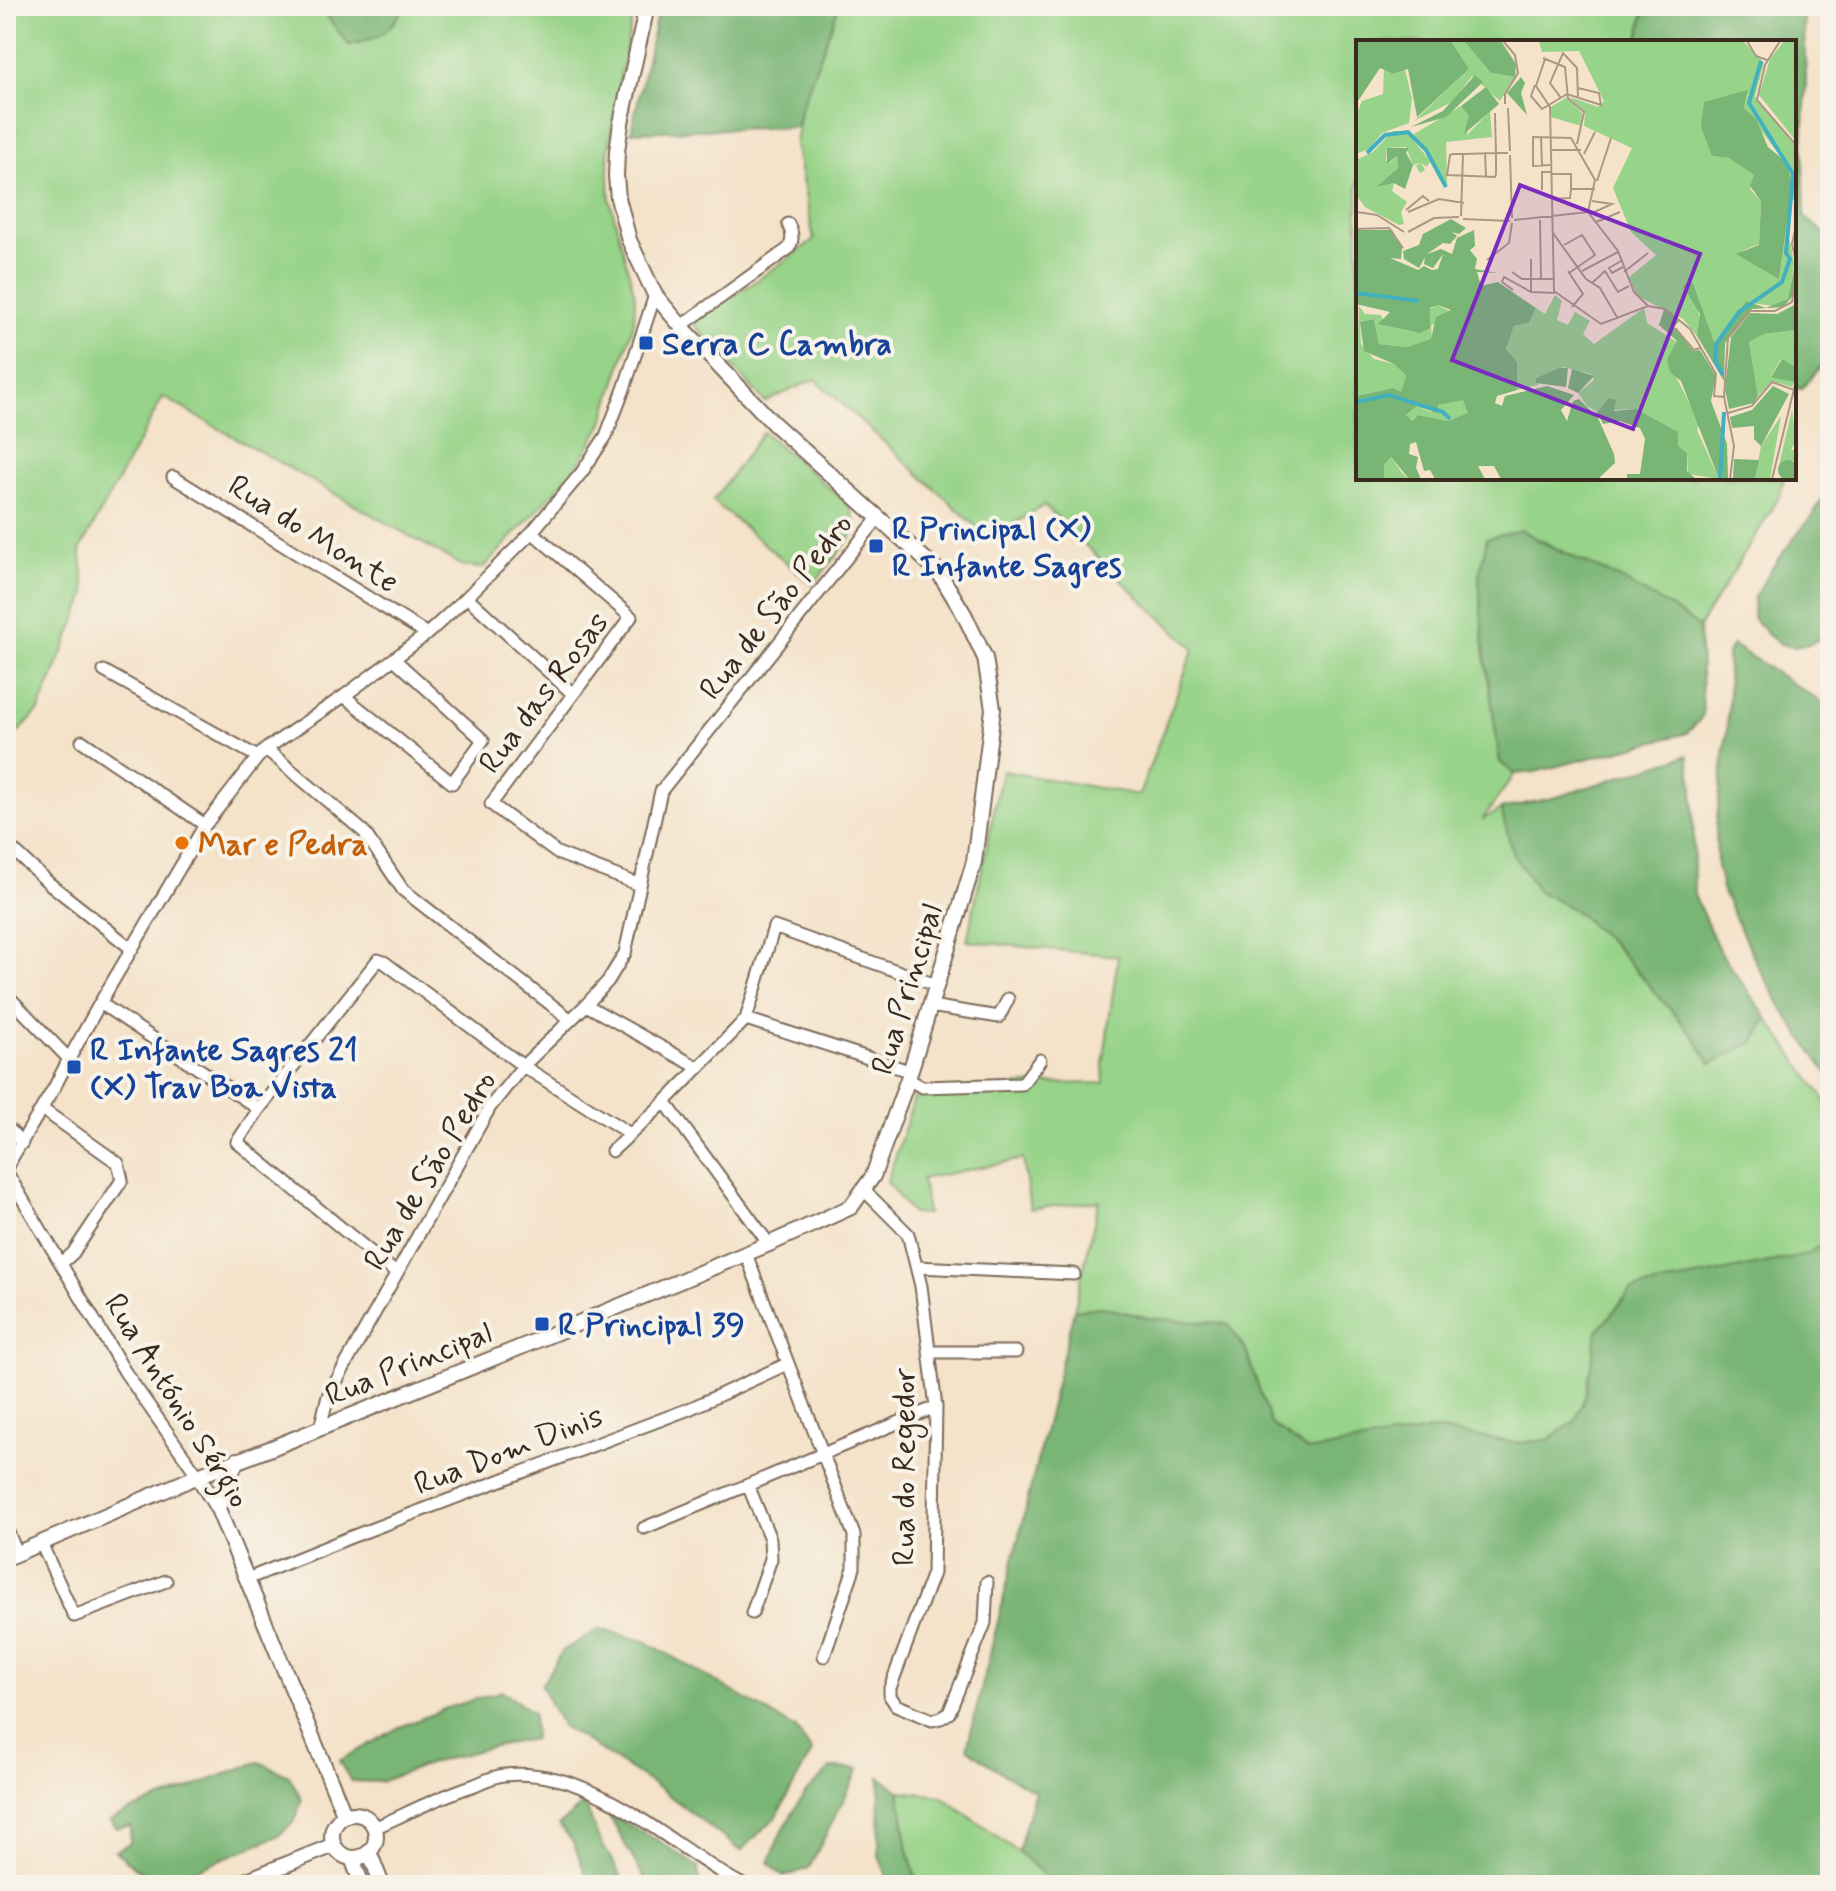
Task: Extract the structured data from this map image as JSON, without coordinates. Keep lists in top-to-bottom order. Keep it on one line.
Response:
{"streets":{"street":["Rua do Monte","Rua de São Pedro","Rua das Rosas","Rua Principal","Rua António Sérgio","Rua Dom Dinis","Rua do Regedor"]},"crossings":[["Rua de São Pedro","Rua das Rosas"],["Rua de São Pedro","Rua Principal"],["Rua Principal","Rua António Sérgio"],["Rua Principal","Rua do Regedor"],["Rua António Sérgio","Rua Dom Dinis"]],"places":{"transit":["Serra C Cambra","R Principal (X) R Infante Sagres","R Infante Sagres 21 (X) Trav Boa Vista","R Principal 39"],"other":["Mar e Pedra"]}}
